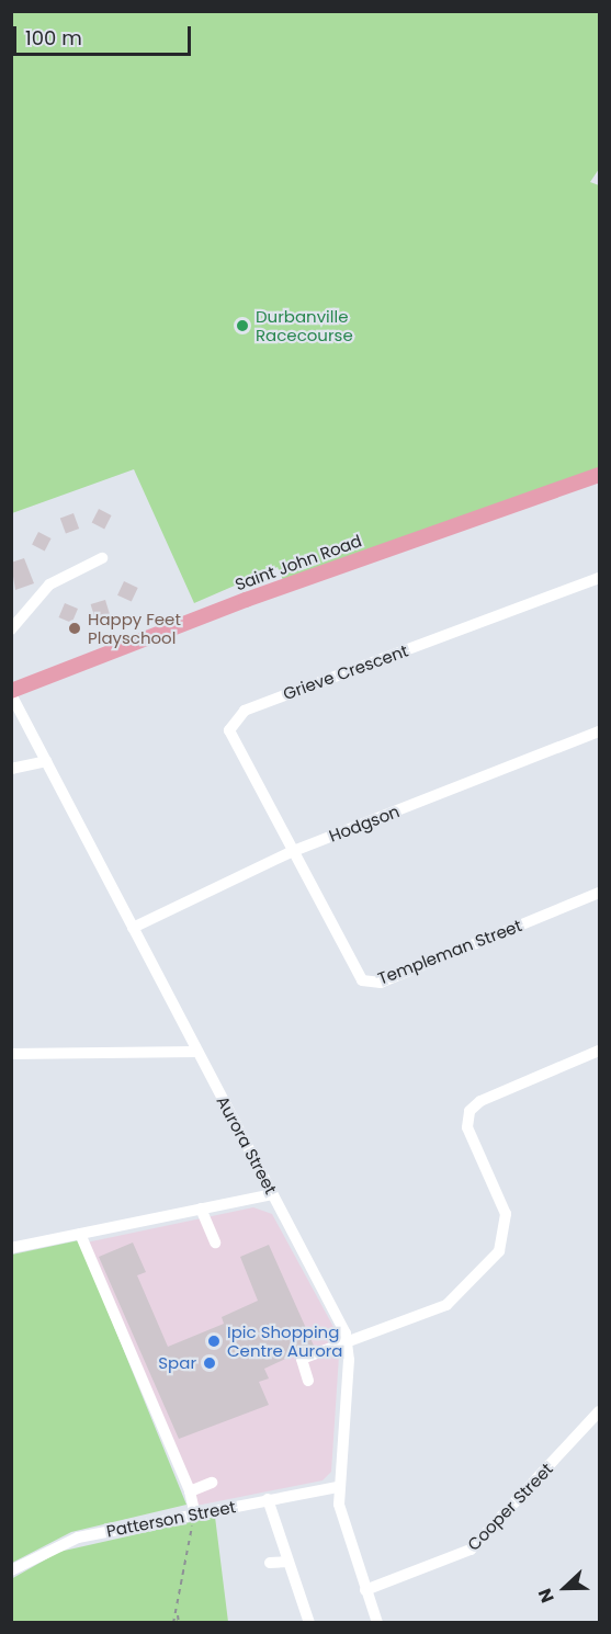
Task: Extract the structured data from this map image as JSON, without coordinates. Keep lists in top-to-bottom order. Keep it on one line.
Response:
{"streets":{"main road":["Saint John Road"],"street":["Grieve Crescent","Hodgson","Templeman Street","Aurora Street","Cooper Street","Patterson Street"]},"crossings":[["Saint John Road","Aurora Street"],["Grieve Crescent","Hodgson"],["Grieve Crescent","Templeman Street"],["Hodgson","Templeman Street"],["Hodgson","Aurora Street"]],"places":["Durbanville Racecourse","Happy Feet Playschool","Ipic Shopping Centre Aurora","Spar"],"scale_bar":"100 m","north":"left"}
